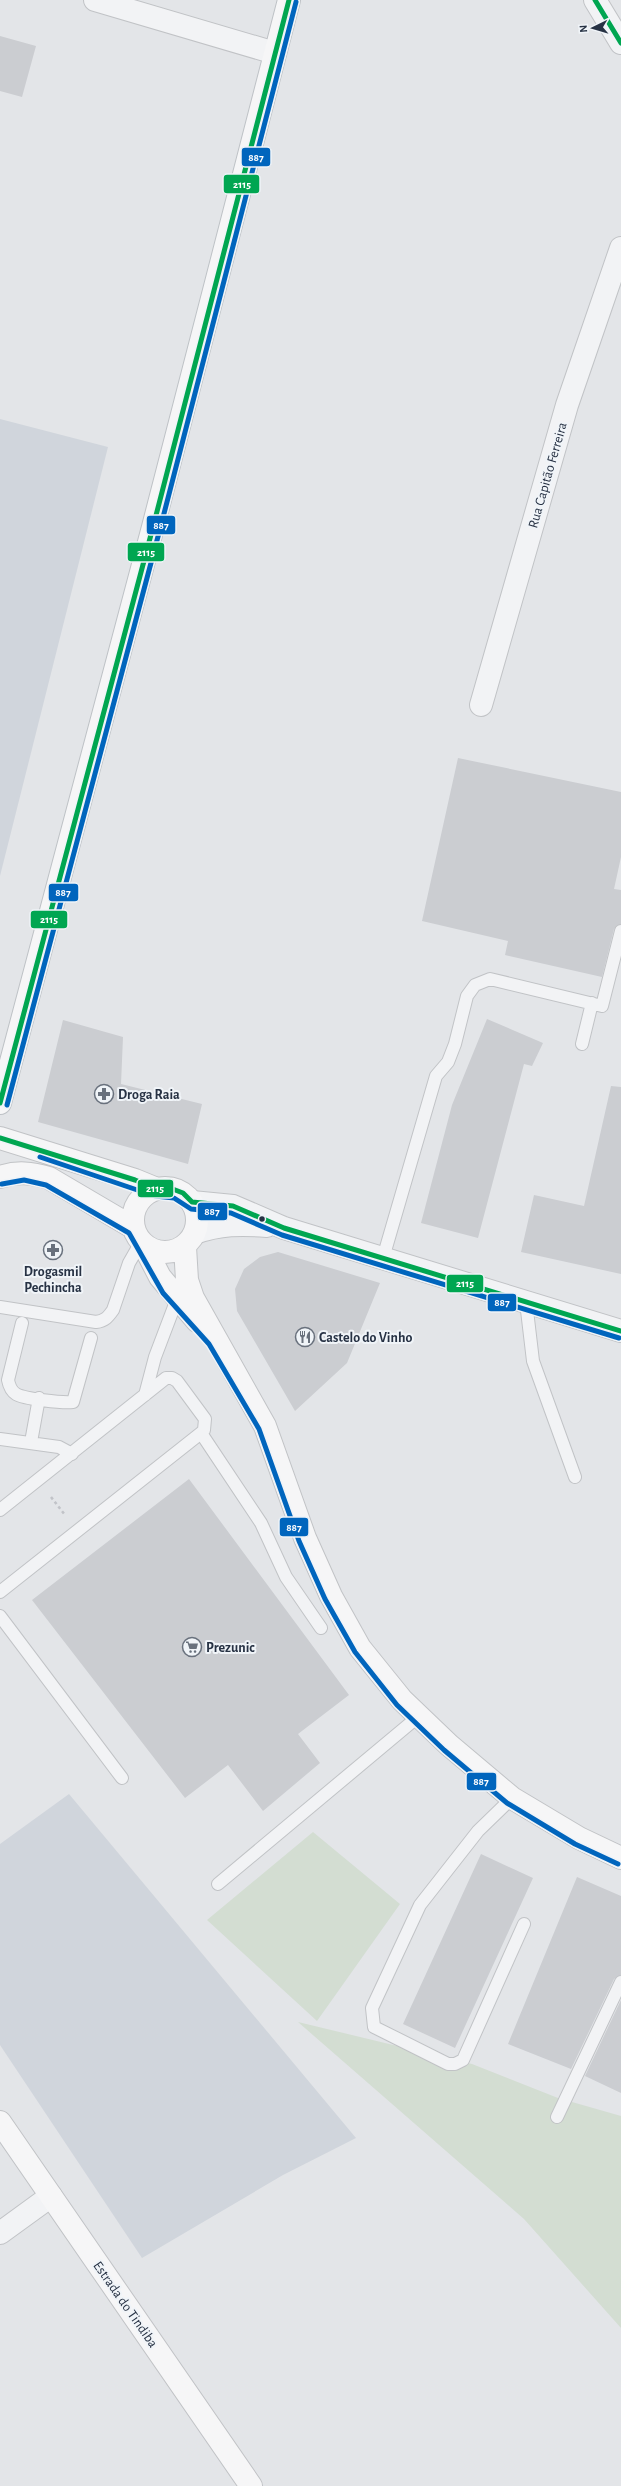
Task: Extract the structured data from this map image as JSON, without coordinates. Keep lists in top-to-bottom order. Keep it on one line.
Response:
{"streets":{"main road":["Estrada do Tindiba"],"street":["Rua Capitão Ferreira"]},"places":{"pharmacy":["Droga Raia","Drogasmil Pechincha"],"restaurant":["Castelo do Vinho"],"supermarket":["Prezunic"]},"lines":["transit line 2115","transit line 887"],"north":"left"}
